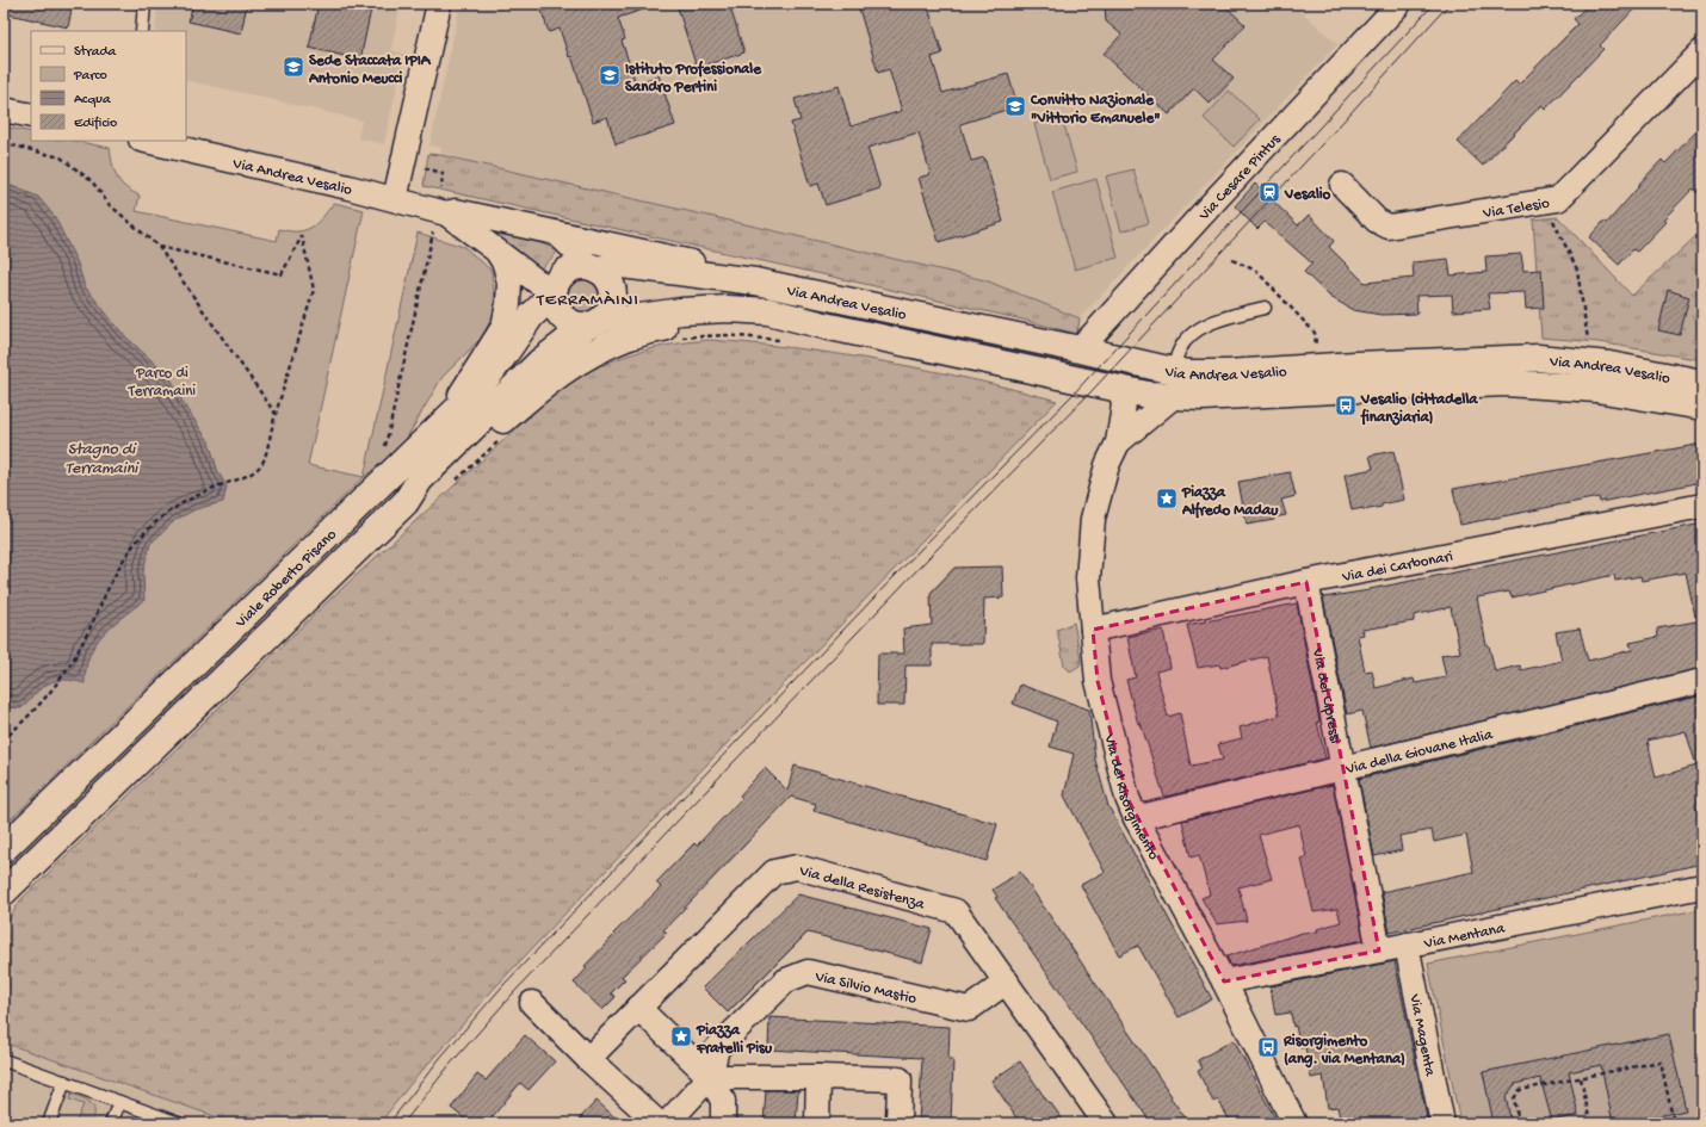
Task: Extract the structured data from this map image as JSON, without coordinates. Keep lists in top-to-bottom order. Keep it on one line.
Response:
{"streets":{"main road":["Via Andrea Vesalio","Viale Roberto Pisano"],"street":["Via Cesare Pintus","Via Telesio","Via dei Carbonari","Via dei Cipressi","Via della Giovane Italia","Via del Risorgimento","Via della Resistenza","Via Mentana","Via Silvio Mastio","Via Magenta"]},"crossings":[["Via Andrea Vesalio","Via Cesare Pintus"],["Via Andrea Vesalio","Viale Roberto Pisano"],["Via Andrea Vesalio","Via del Risorgimento"],["Via dei Carbonari","Via dei Cipressi"],["Via dei Carbonari","Via del Risorgimento"],["Via dei Cipressi","Via della Giovane Italia"],["Via dei Cipressi","Via Mentana"],["Via della Giovane Italia","Via del Risorgimento"],["Via del Risorgimento","Via Mentana"],["Via della Resistenza","Via Silvio Mastio"],["Via Mentana","Via Magenta"]],"districts":["TERRAMÀINI"],"water":["Stagno di Terramaini"],"parks":["Parco di Terramaini"],"places":{"school or university":["Sede Staccata IPIA Antonio Meucci","Istituto Professionale Sandro Pertini","Convitto Nazionale \"Vittorio Emanuele\""],"station":["Vesalio"],"bus stop":["Vesalio (cittadella finanziaria)","Risorgimento (ang. via Mentana)"],"place":["Piazza Alfredo Madau","Piazza Fratelli Pisu"]},"legend":["Strada","Parco","Acqua","Edificio"]}
